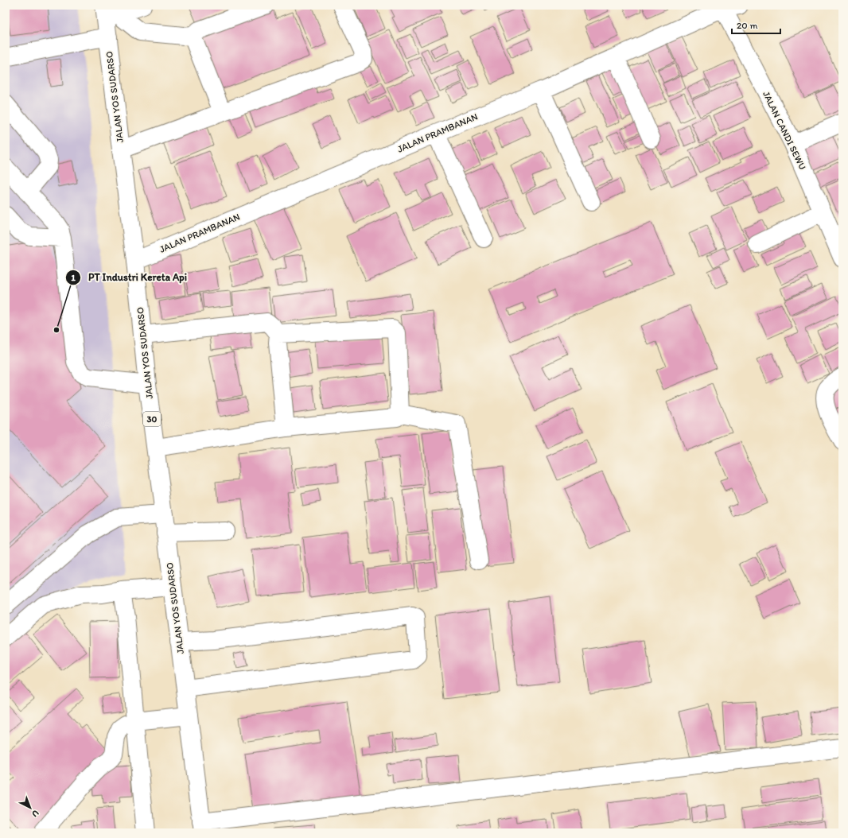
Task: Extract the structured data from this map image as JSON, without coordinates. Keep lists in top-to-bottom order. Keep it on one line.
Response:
{"streets":{"main road":["JALAN YOS SUDARSO","JALAN CANDI SEWU","JALAN PRAMBANAN","30"]},"crossings":[["JALAN YOS SUDARSO","JALAN PRAMBANAN"],["JALAN CANDI SEWU","JALAN PRAMBANAN"]],"places":["PT Industri Kereta Api"],"scale_bar":"20 m","north":"bottom right"}
